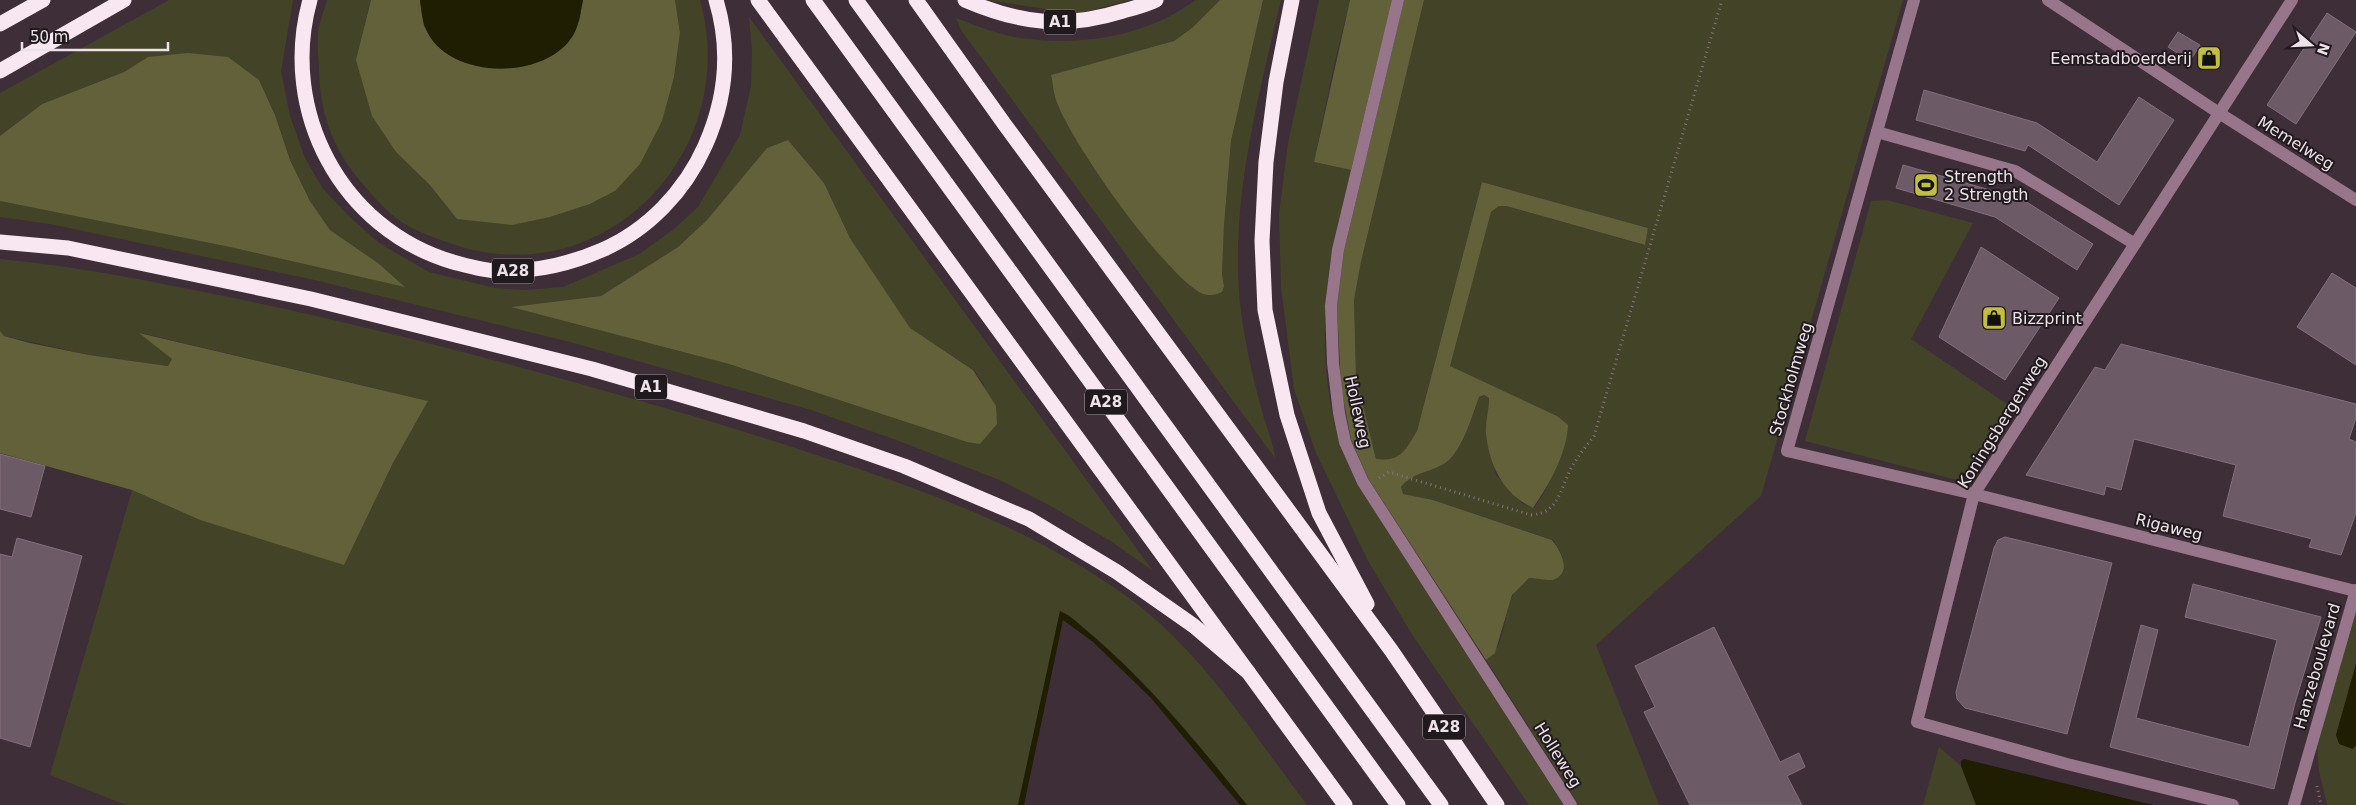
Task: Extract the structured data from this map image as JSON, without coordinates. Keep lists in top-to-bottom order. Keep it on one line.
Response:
{"streets":{"highway":["A1","A28"],"street":["Memelweg","Stockholmweg","Holleweg","Koningsbergenweg","Rigaweg","Hanzeboulevard"]},"crossings":[["A1","A28"],["Memelweg","Koningsbergenweg"],["Stockholmweg","Koningsbergenweg"],["Stockholmweg","Rigaweg"],["Koningsbergenweg","Rigaweg"],["Rigaweg","Hanzeboulevard"]],"places":{"shop":["Eemstadboerderij","Bizzprint"],"sports":["Strength 2 Strength"]},"scale_bar":"50 m","north":"right"}
